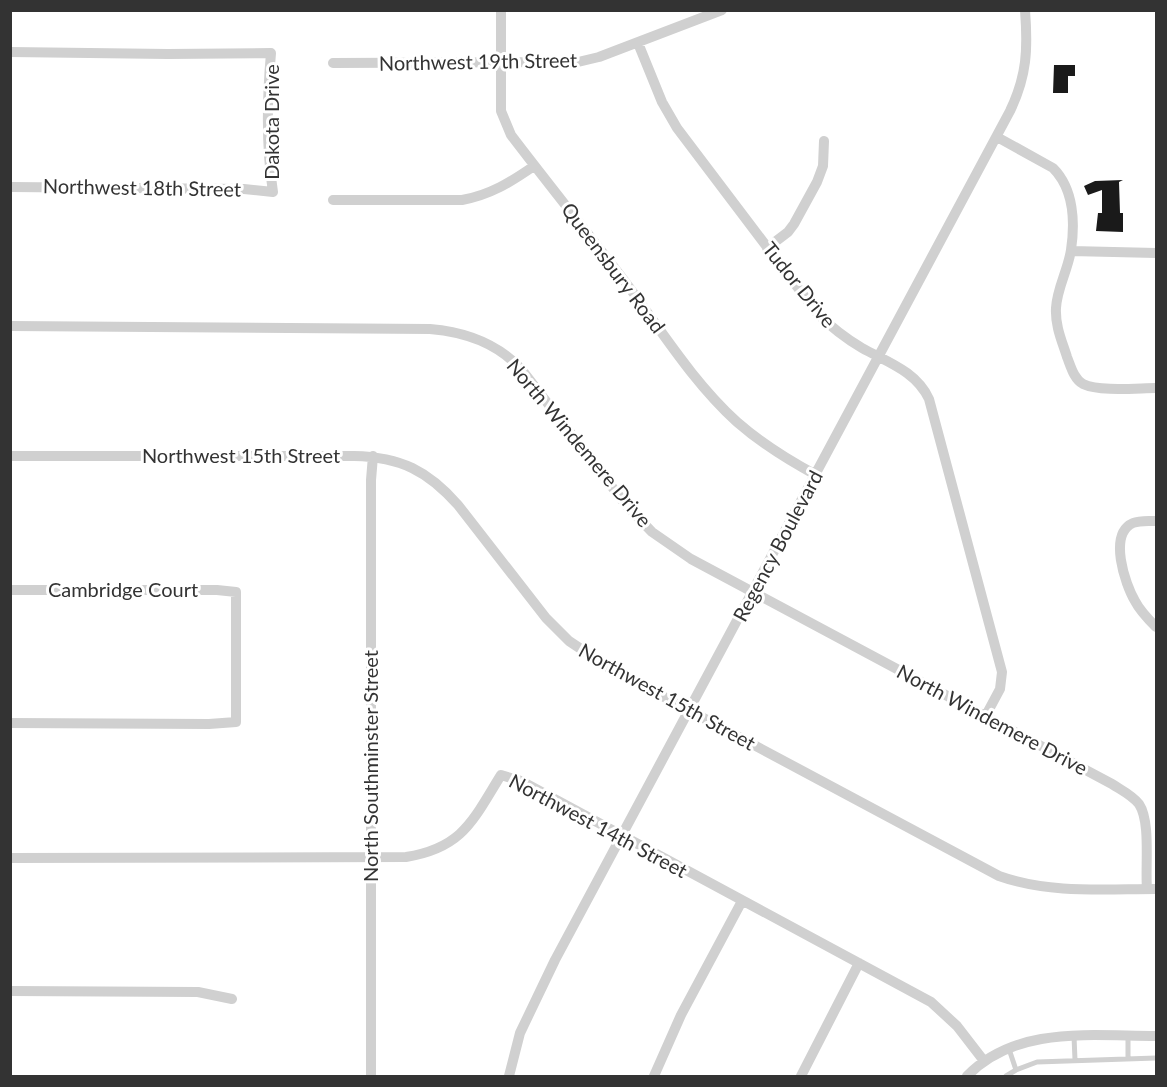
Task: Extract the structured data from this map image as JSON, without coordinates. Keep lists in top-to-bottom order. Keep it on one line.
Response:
{"streets":{"street":["Northwest 19th Street","Dakota Drive","Northwest 18th Street","Queensbury Road","Tudor Drive","North Windemere Drive","Northwest 15th Street","Regency Boulevard","Cambridge Court","North Southminster Street","Northwest 14th Street"]},"crossings":[["Northwest 19th Street","Queensbury Road"],["Northwest 19th Street","Tudor Drive"],["Dakota Drive","Northwest 18th Street"],["Queensbury Road","Regency Boulevard"],["Tudor Drive","North Windemere Drive"],["Tudor Drive","Regency Boulevard"],["North Windemere Drive","Northwest 15th Street"],["North Windemere Drive","Regency Boulevard"],["Northwest 15th Street","Regency Boulevard"],["Northwest 15th Street","North Southminster Street"],["Regency Boulevard","Northwest 14th Street"],["North Southminster Street","Northwest 14th Street"]]}
